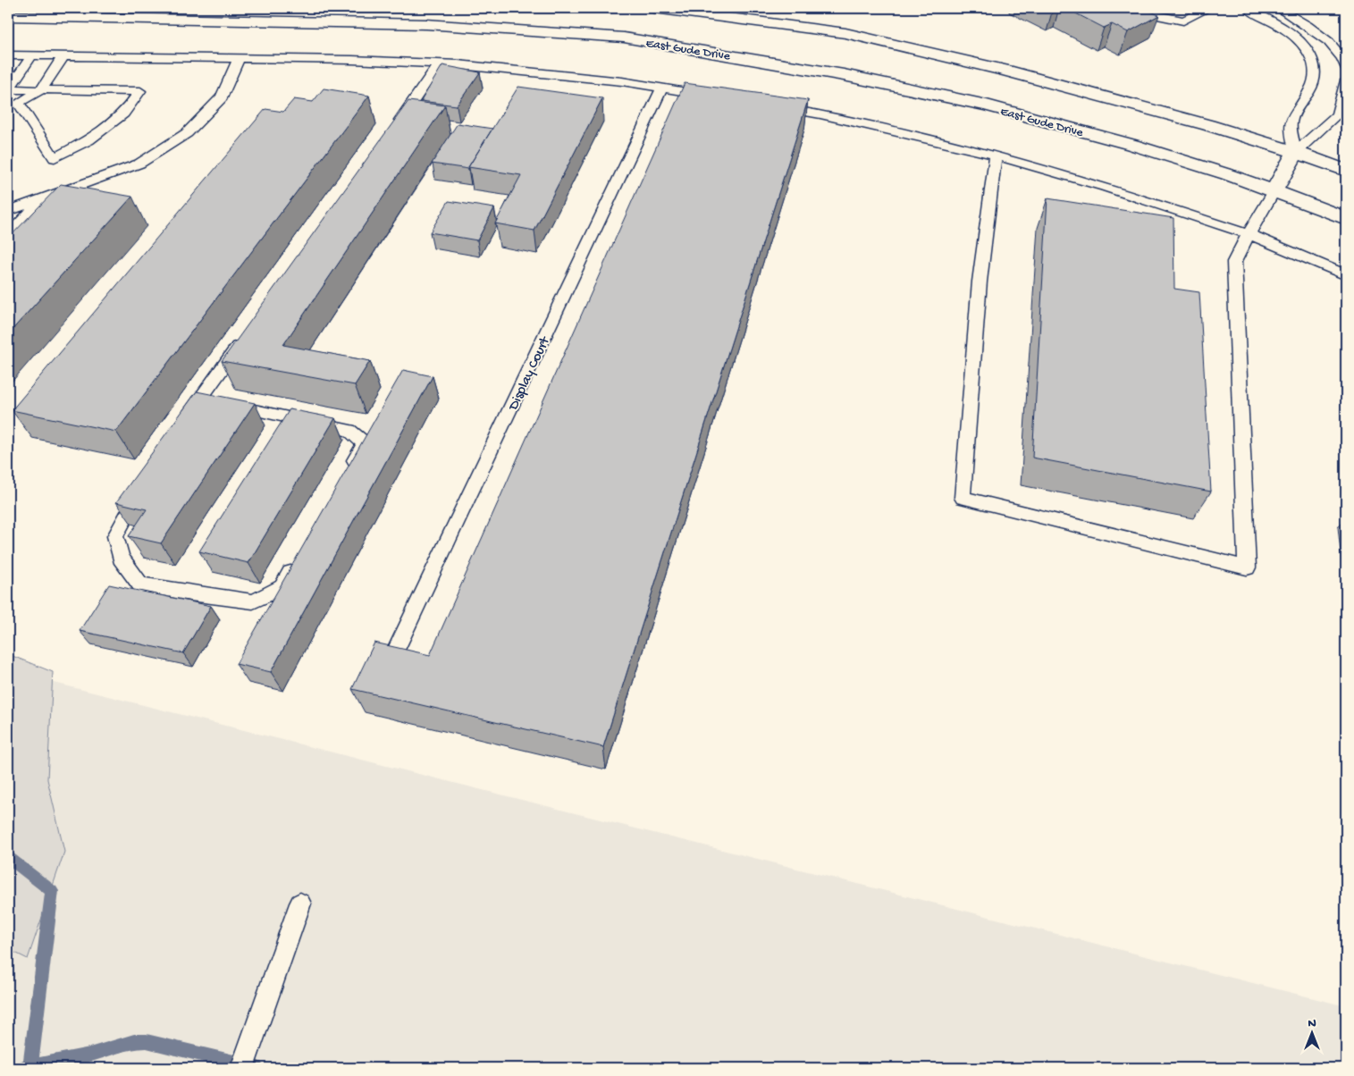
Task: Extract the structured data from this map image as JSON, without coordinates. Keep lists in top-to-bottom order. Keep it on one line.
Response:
{"streets":{"main road":["East Gude Drive"],"lane":["Display Court"]},"north":"top"}
